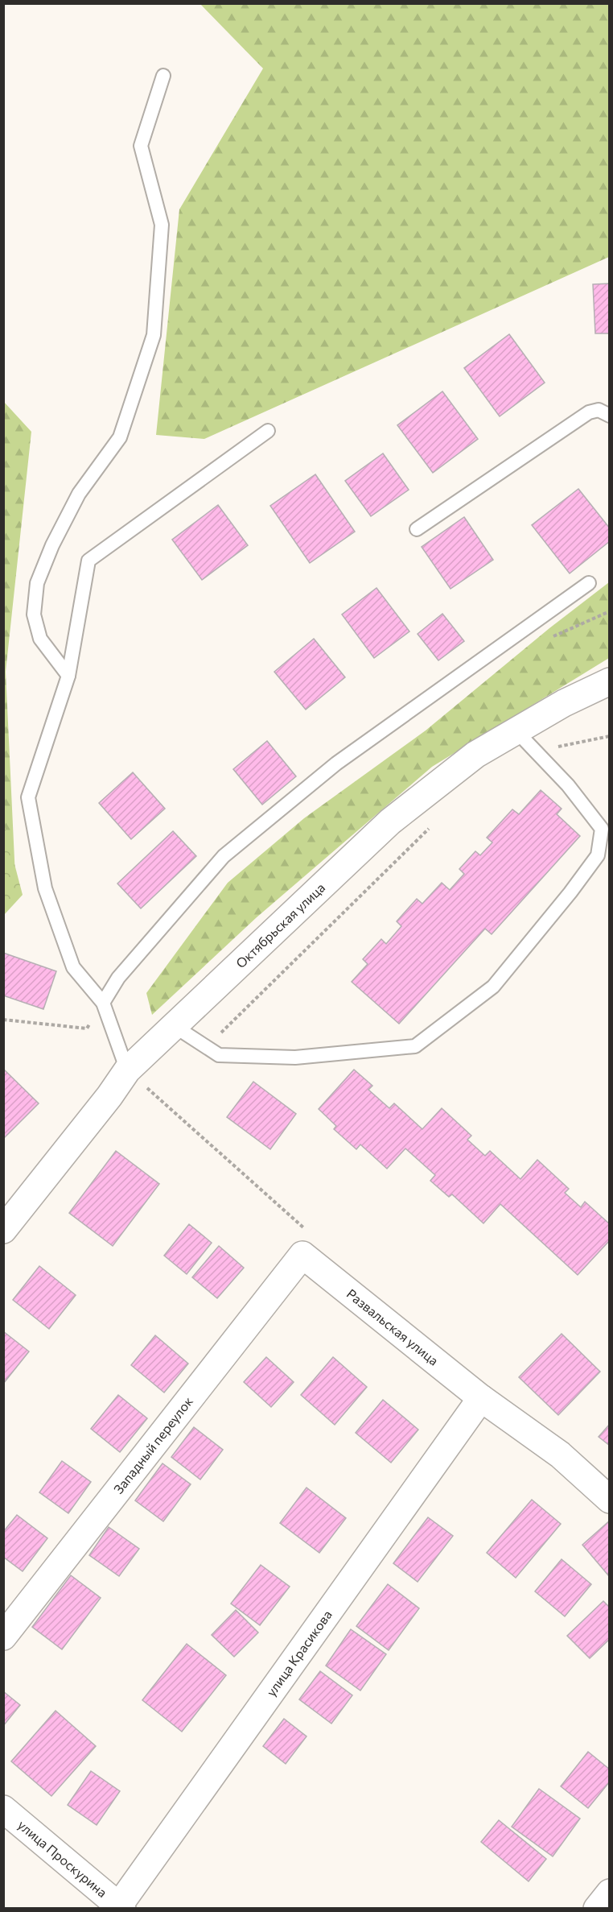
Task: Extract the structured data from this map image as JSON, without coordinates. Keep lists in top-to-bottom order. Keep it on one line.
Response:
{"streets":{"street":["Октябрьская улица","Развальская улица","Западный переулок","улица Красикова","улица Проскурина"]},"crossings":[["Развальская улица","Западный переулок"],["Развальская улица","улица Красикова"],["улица Красикова","улица Проскурина"]]}
